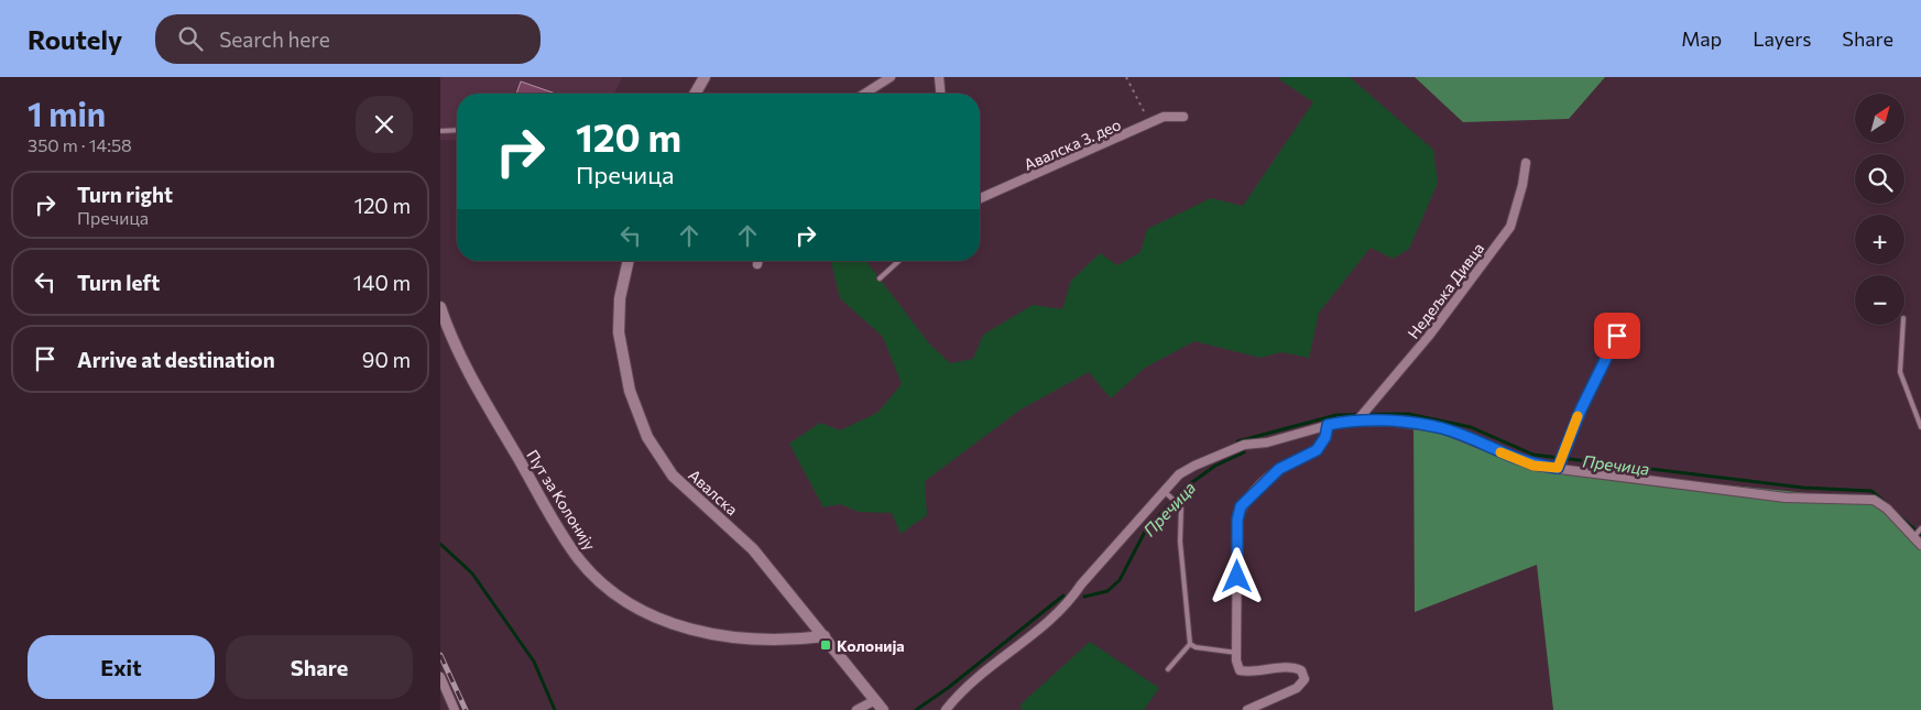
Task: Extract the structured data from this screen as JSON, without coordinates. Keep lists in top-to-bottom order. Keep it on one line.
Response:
{"streets":{"street":["Авалска 3. део","Недељка Дивца","Авалска","Пут за Колонију"]},"crossings":[["Авалска","Пут за Колонију"]],"water":["Пречица"],"places":{"transit":["Колонија"]},"north":"top right","page":{"header":"Routely","search":"Search here","nav":["Map","Layers","Share"],"heading":["1 min","350 m · 14:58"],"map_buttons":["+","−"],"turn":["120 m","Пречица"],"list":[{"name":"Turn right","note":"Пречица","value":"120 m"},{"name":"Turn left","value":"140 m"},{"name":"Arrive at destination","value":"90 m"}],"buttons":["Exit","Share"]}}
